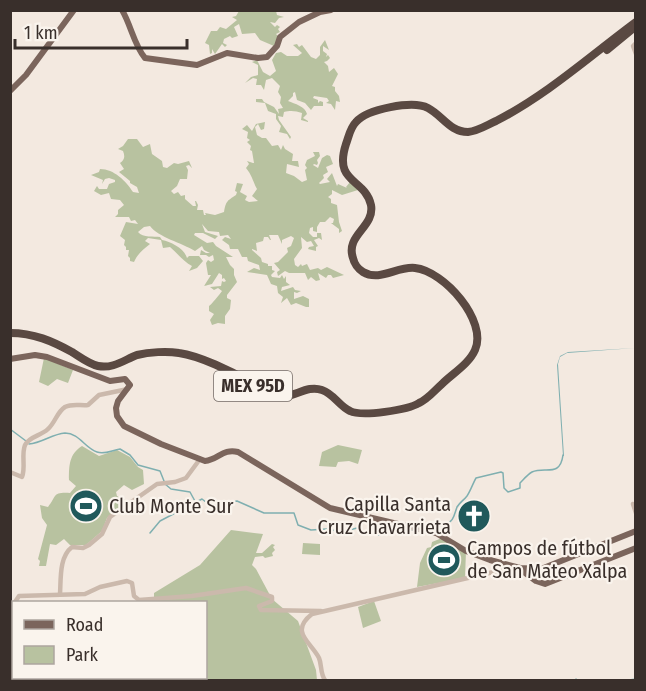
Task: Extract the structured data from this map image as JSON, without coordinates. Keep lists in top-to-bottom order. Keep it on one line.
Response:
{"streets":{"highway":["MEX 95D"]},"places":{"sports":["Club Monte Sur","Campos de fútbol de San Mateo Xalpa"],"church":["Capilla Santa Cruz Chavarrieta"]},"legend":["Road","Park"],"scale_bar":"1 km"}
